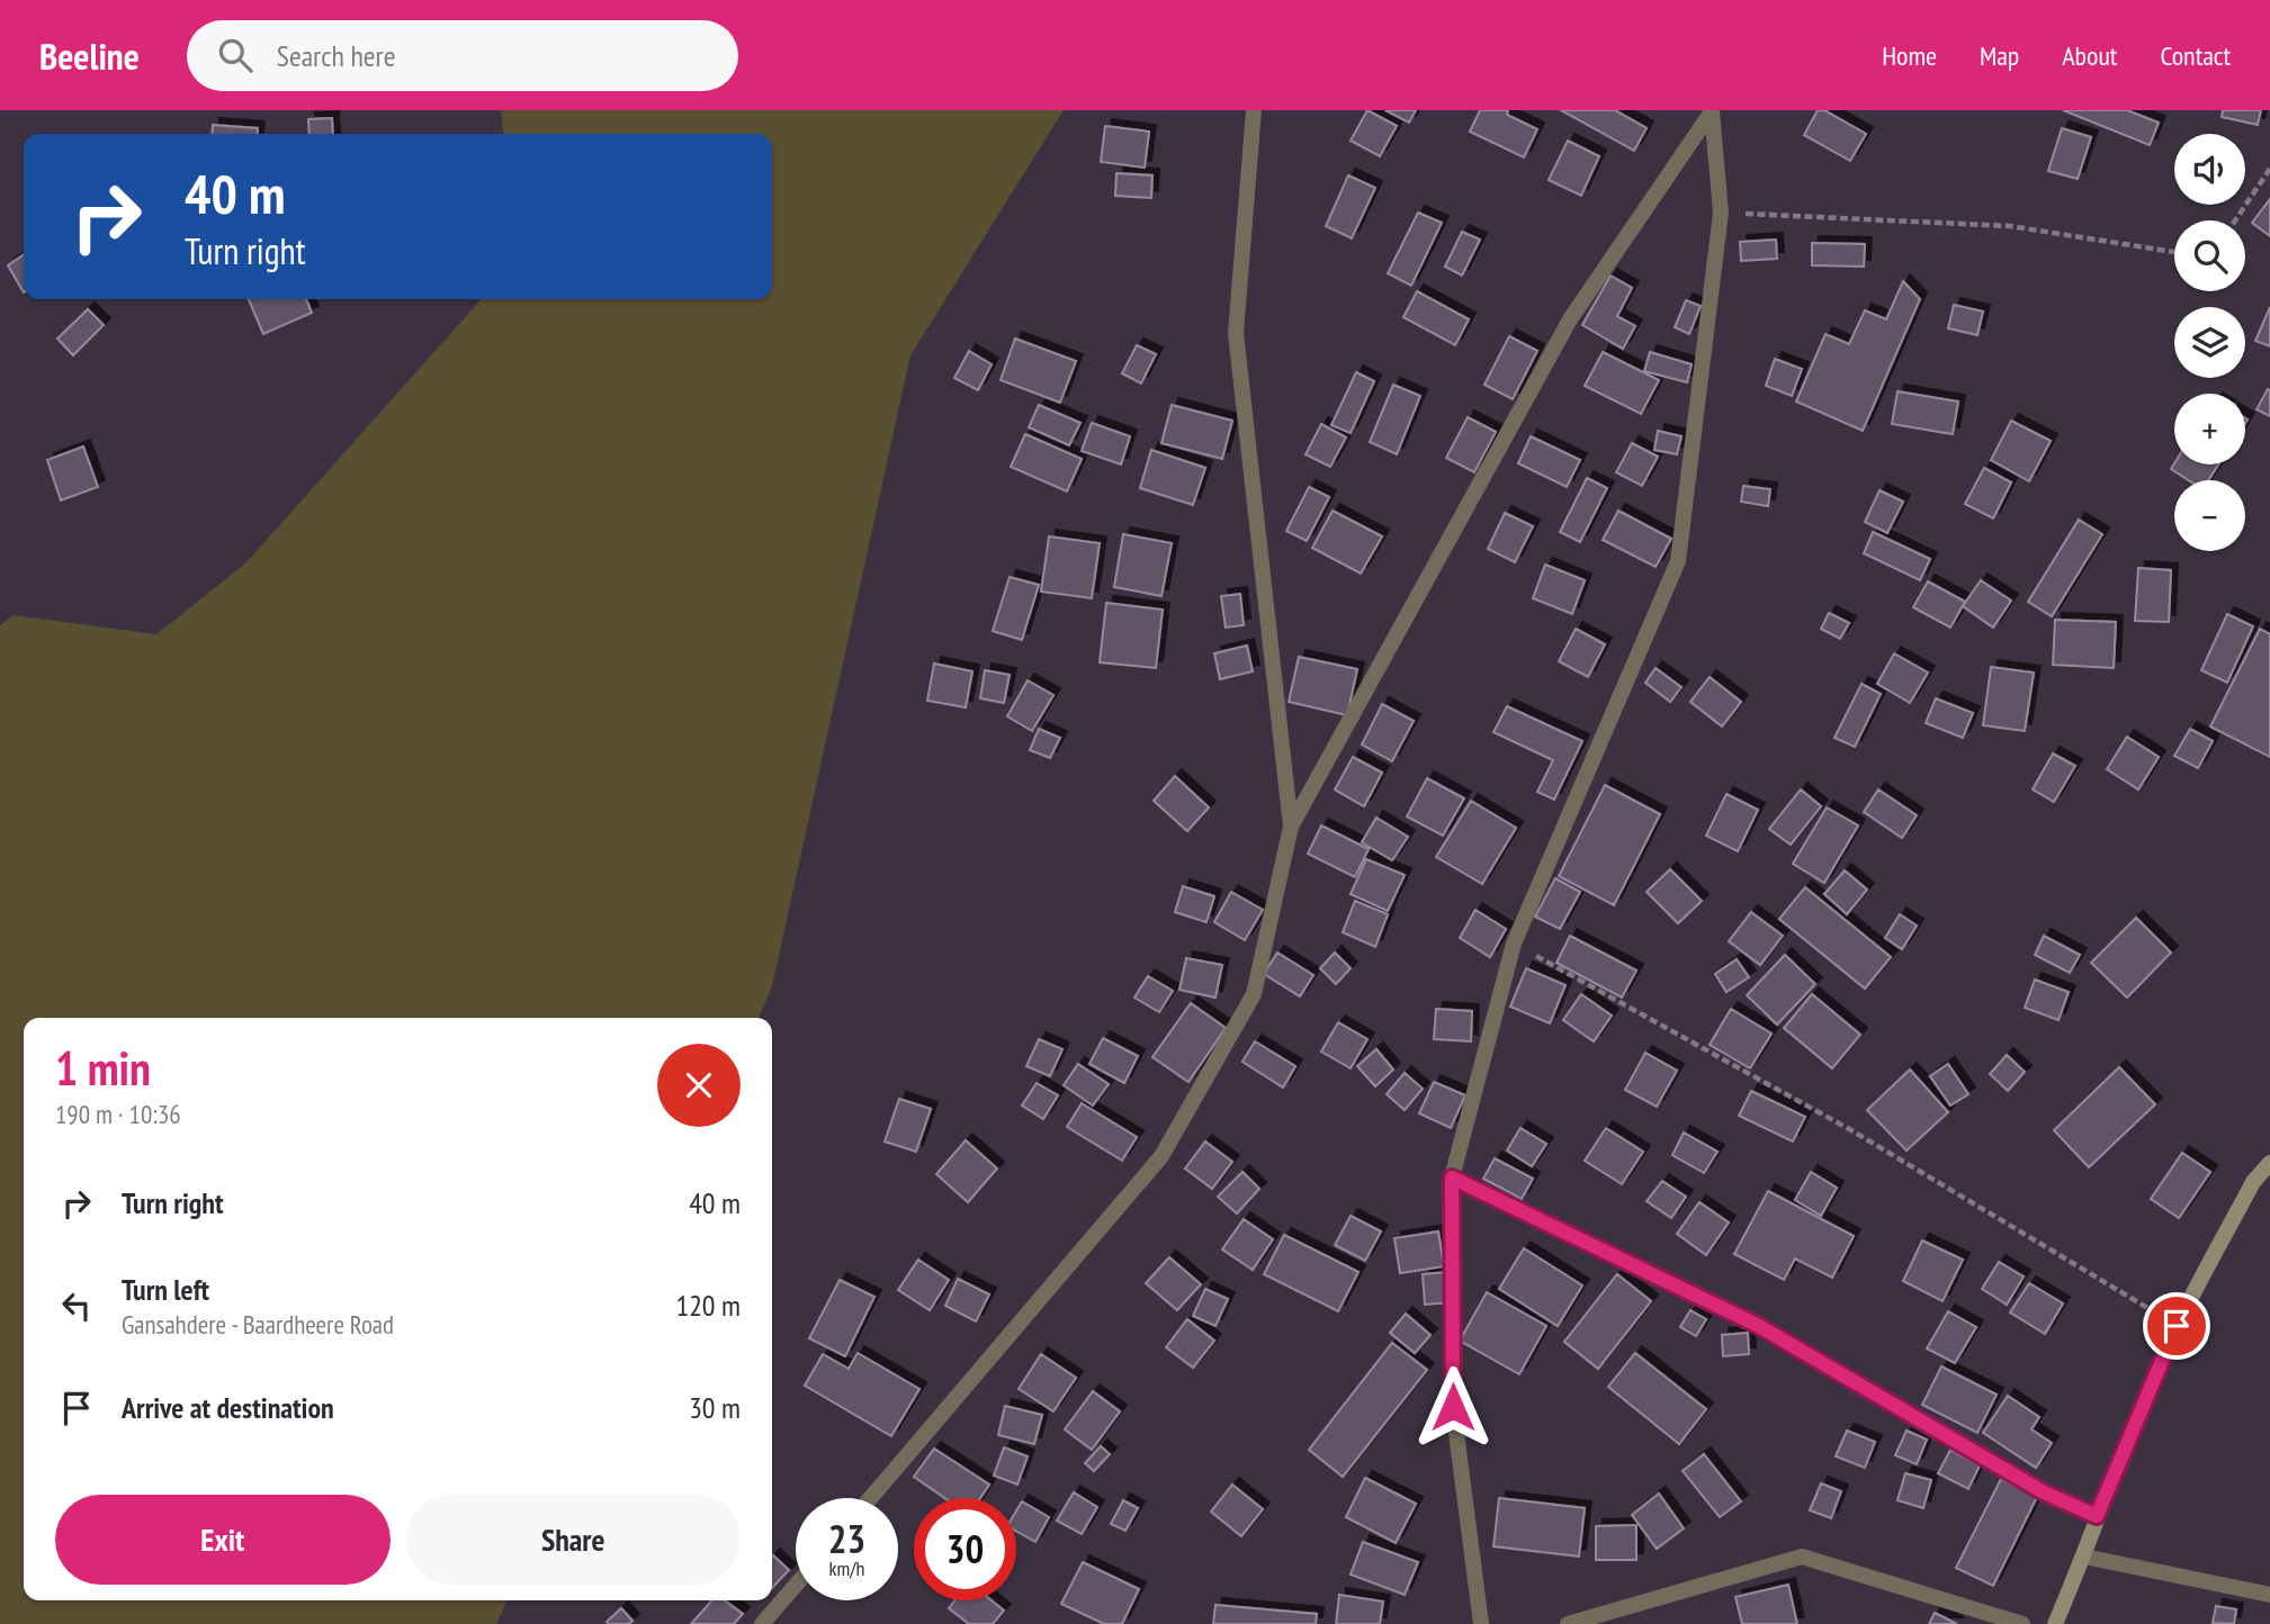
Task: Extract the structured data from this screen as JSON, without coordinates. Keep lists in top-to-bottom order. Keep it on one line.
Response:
{"page":{"header":"Beeline","search":"Search here","nav":["Home","Map","About","Contact"],"map_buttons":["+","−"],"turn":["40 m","Turn right"],"heading":["1 min","190 m · 10:36"],"list":[{"name":"Turn right","value":"40 m"},{"name":"Turn left","note":"Gansahdere - Baardheere Road","value":"120 m"},{"name":"Arrive at destination","value":"30 m"}],"buttons":["Exit","Share"],"speed":"23 km/h","limit":"30"}}
